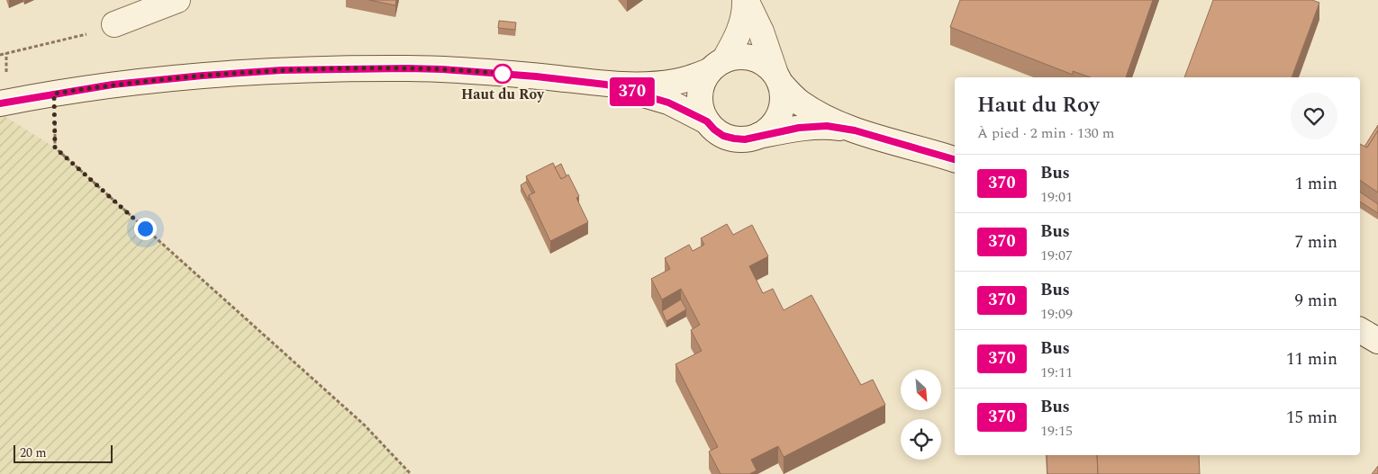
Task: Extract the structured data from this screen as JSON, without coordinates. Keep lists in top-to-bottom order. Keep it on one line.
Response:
{"places":["Haut du Roy"],"lines":["bus line 370"],"scale_bar":"20 m","north":"bottom right","page":{"on_map":"370","heading":["Haut du Roy","À pied · 2 min · 130 m"],"list":[{"mark":"370","name":"Bus","note":"19:01","value":"1 min"},{"mark":"370","name":"Bus","note":"19:07","value":"7 min"},{"mark":"370","name":"Bus","note":"19:09","value":"9 min"},{"mark":"370","name":"Bus","note":"19:11","value":"11 min"},{"mark":"370","name":"Bus","note":"19:15","value":"15 min"}],"scale":"20 m"}}
